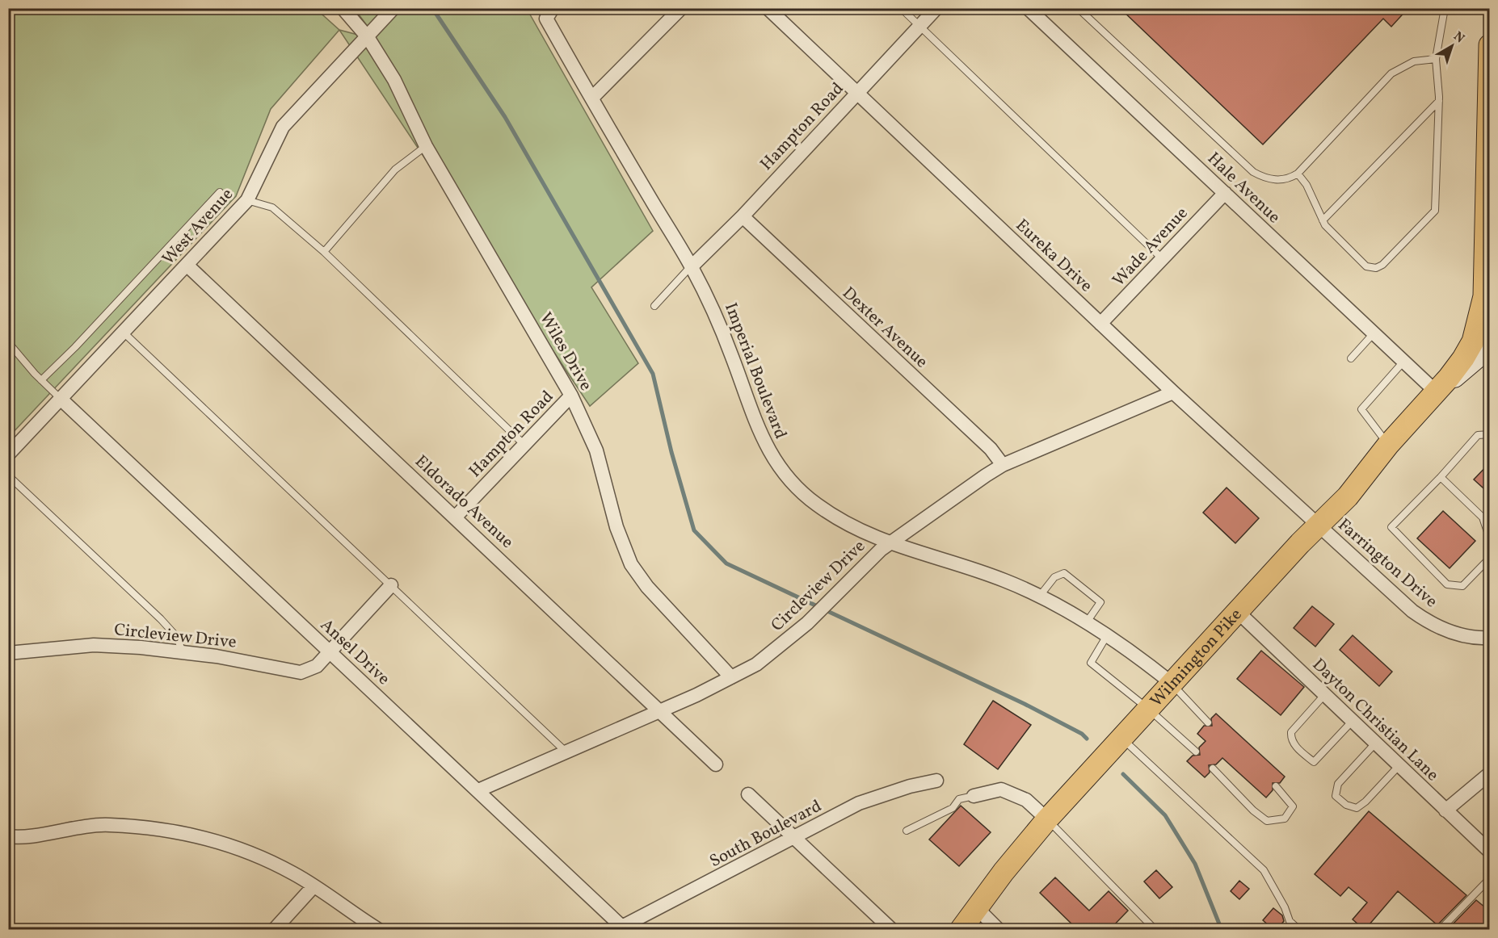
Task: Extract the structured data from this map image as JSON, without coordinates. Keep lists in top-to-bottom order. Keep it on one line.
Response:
{"streets":{"main road":["Wilmington Pike"],"street":["Hampton Road","Hale Avenue","West Avenue","Wade Avenue","Eureka Drive","Dexter Avenue","Wiles Drive","Imperial Boulevard","Eldorado Avenue","Farrington Drive","Circleview Drive","Ansel Drive","Dayton Christian Lane","South Boulevard"]},"crossings":[["Hampton Road","Eureka Drive"],["Hampton Road","Dexter Avenue"],["Hampton Road","Wiles Drive"],["Hampton Road","Imperial Boulevard"],["Hampton Road","Eldorado Avenue"],["Hale Avenue","Wade Avenue"],["Hale Avenue","Wilmington Pike"],["West Avenue","Wiles Drive"],["West Avenue","Eldorado Avenue"],["West Avenue","Ansel Drive"],["Wade Avenue","Eureka Drive"],["Eureka Drive","Farrington Drive"],["Eureka Drive","Circleview Drive"],["Eureka Drive","Wilmington Pike"],["Dexter Avenue","Circleview Drive"],["Wiles Drive","Circleview Drive"],["Imperial Boulevard","Circleview Drive"],["Imperial Boulevard","Wilmington Pike"],["Eldorado Avenue","Circleview Drive"],["Farrington Drive","Wilmington Pike"],["Circleview Drive","Ansel Drive"],["Ansel Drive","South Boulevard"],["Wilmington Pike","Dayton Christian Lane"]],"north":"top right"}
